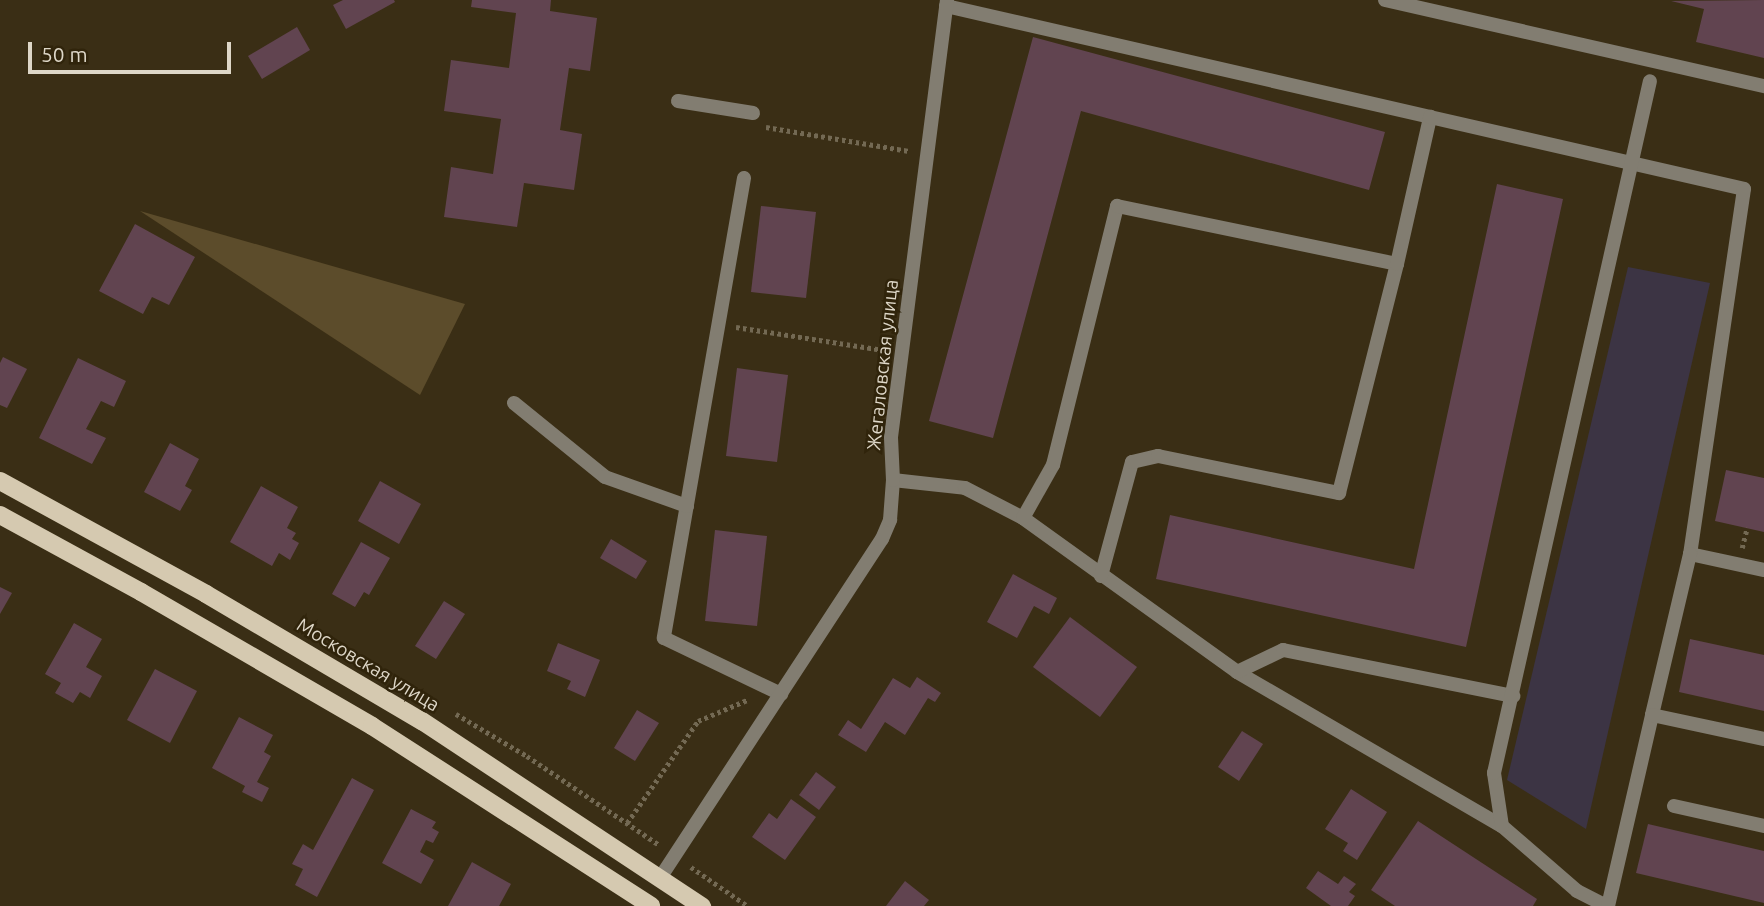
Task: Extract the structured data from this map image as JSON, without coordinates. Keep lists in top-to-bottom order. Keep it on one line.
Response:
{"streets":{"main road":["Московская улица"],"street":["Жегаловская улица"]},"crossings":[["Жегаловская улица","Московская улица"]],"scale_bar":"50 m"}
